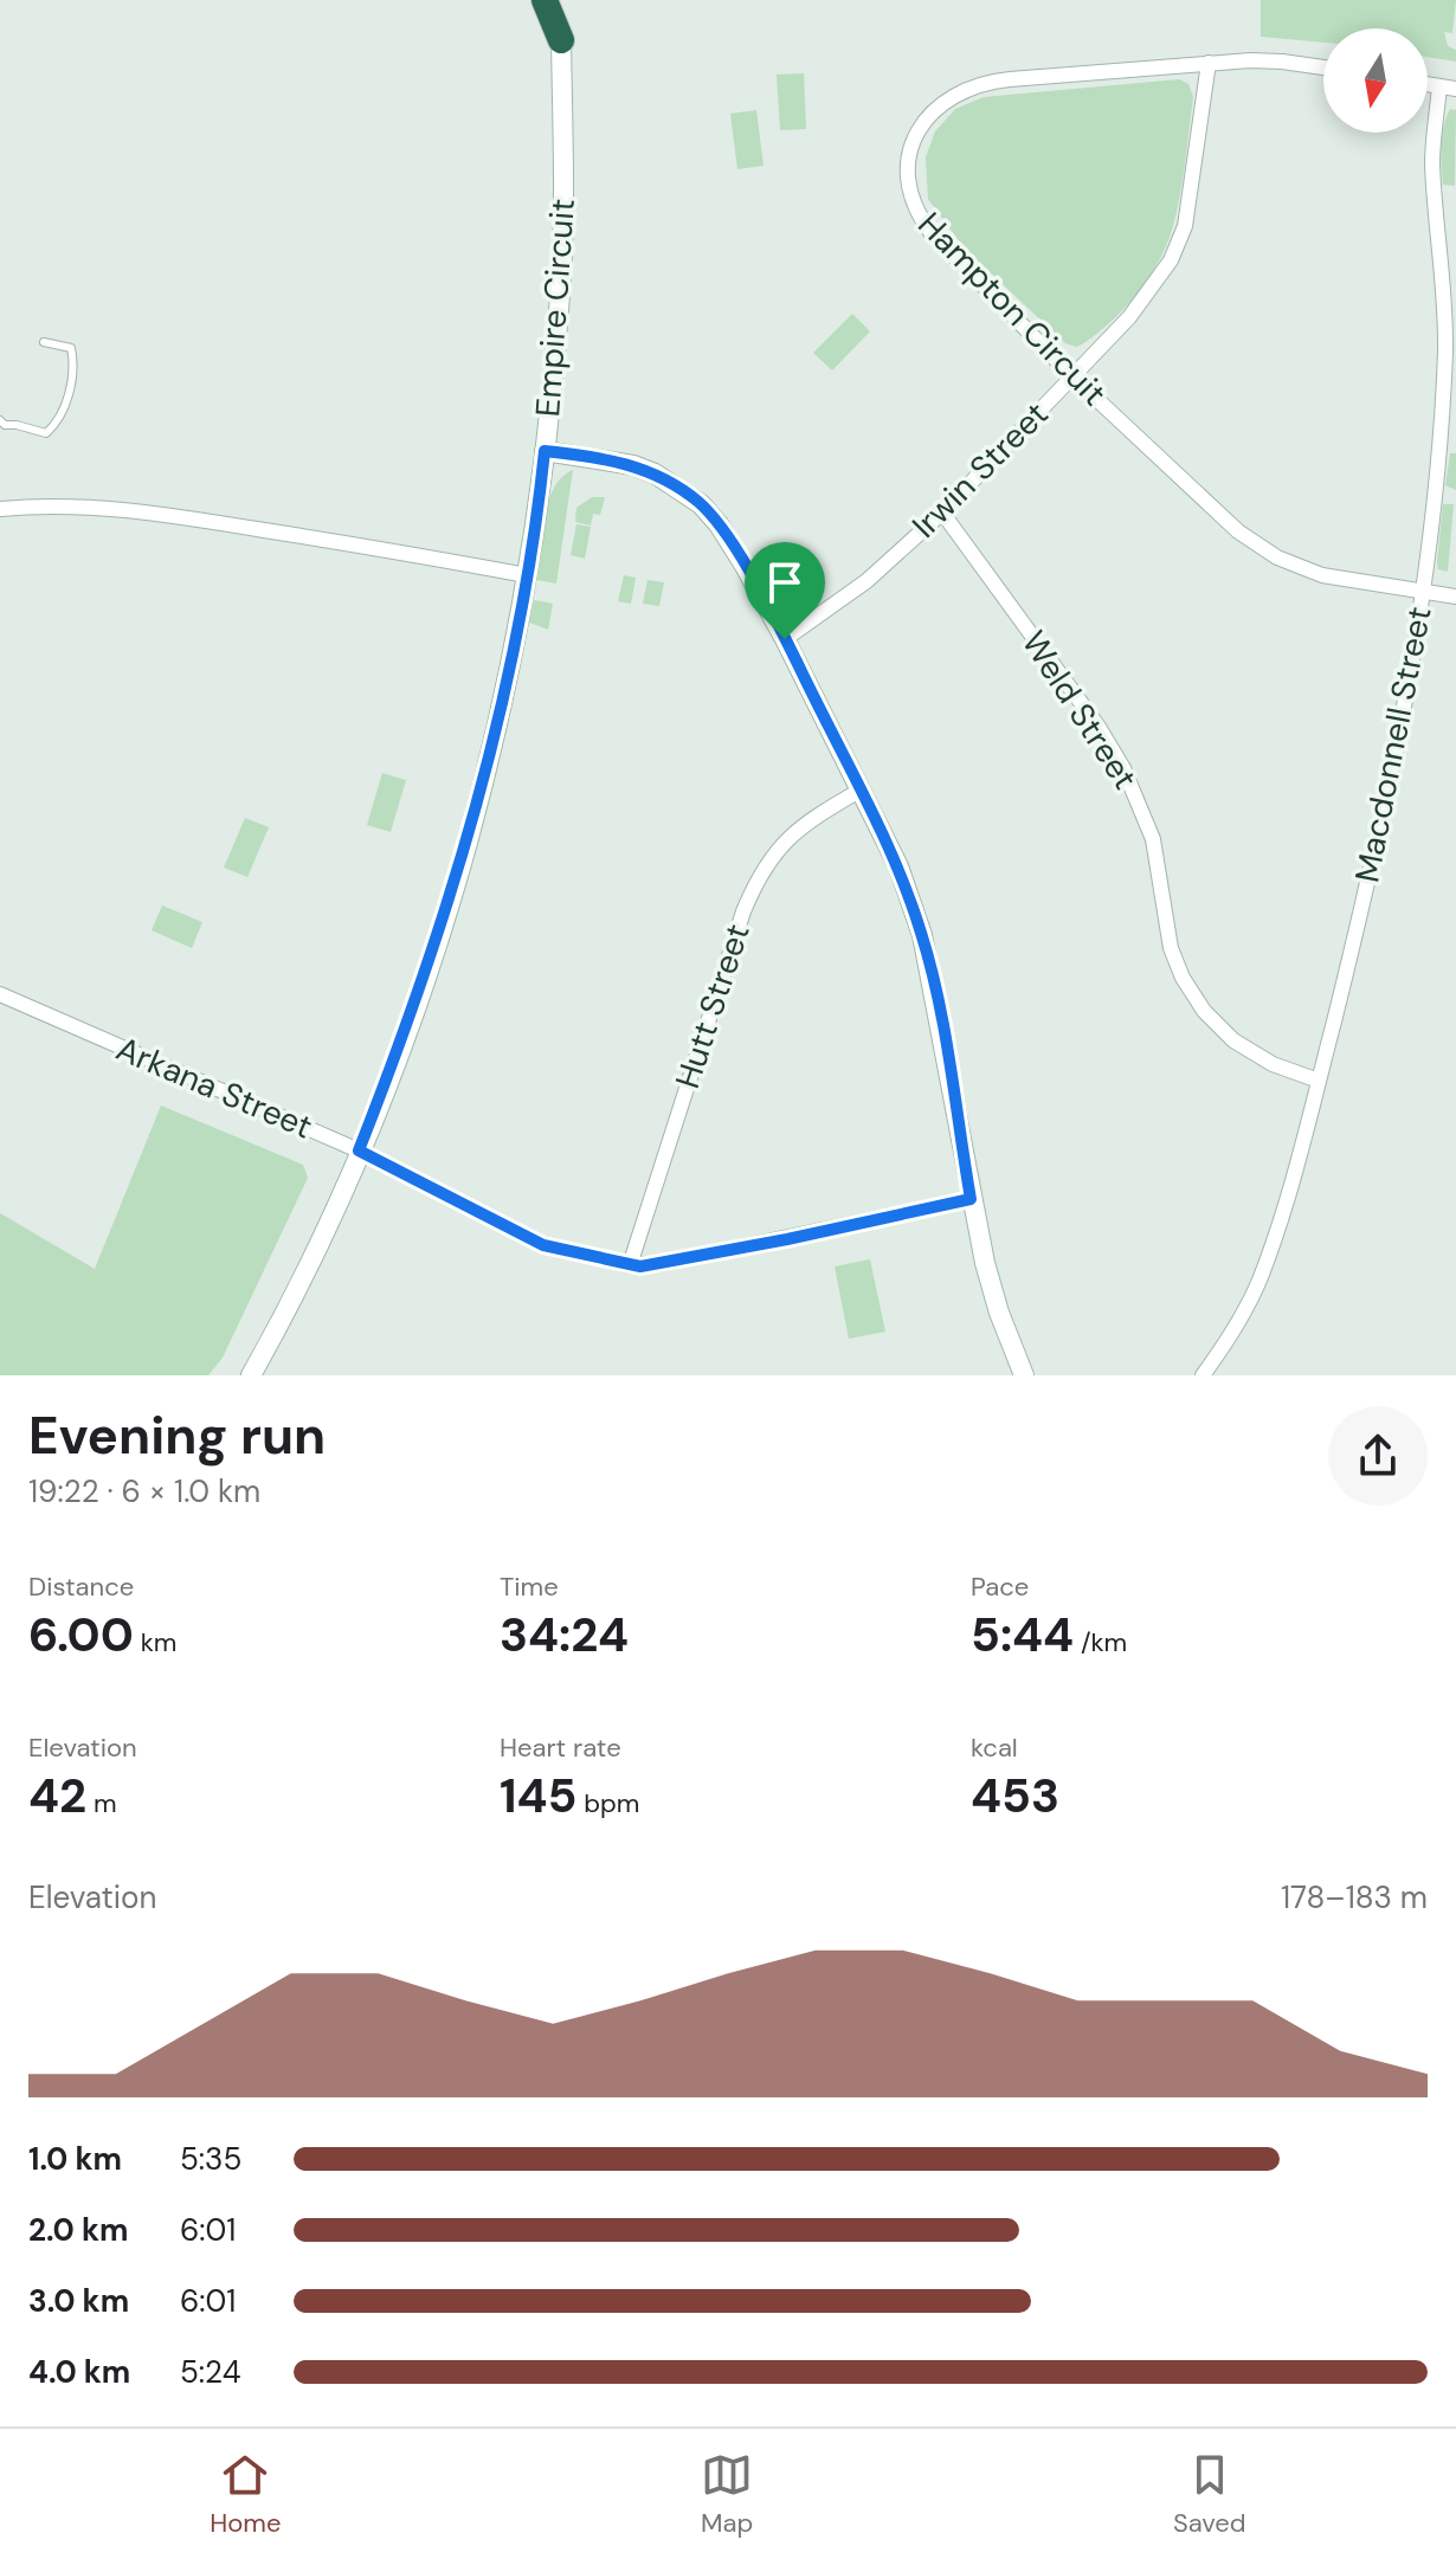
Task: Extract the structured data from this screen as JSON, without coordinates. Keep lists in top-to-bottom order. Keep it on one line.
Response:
{"streets":{"street":["Empire Circuit","Hampton Circuit","Irwin Street","Weld Street","Macdonnell Street","Hutt Street","Arkana Street"]},"crossings":[["Empire Circuit","Arkana Street"],["Hampton Circuit","Irwin Street"],["Hampton Circuit","Macdonnell Street"],["Irwin Street","Weld Street"],["Weld Street","Macdonnell Street"],["Hutt Street","Arkana Street"]],"north":"bottom","page":{"heading":["Evening run","19:22 · 6 × 1.0 km"],"stats":[["Distance","6.00 km"],["Time","34:24"],["Pace","5:44 /km"],["Elevation","42 m"],["Heart rate","145 bpm"],["kcal","453"]],"chart":["Elevation","178–183 m"],"list":[{"name":"1.0 km","note":"5:35"},{"name":"2.0 km","note":"6:01"},{"name":"3.0 km","note":"6:01"},{"name":"4.0 km","note":"5:24"}],"tabs":["Home","Map","Saved"]}}
